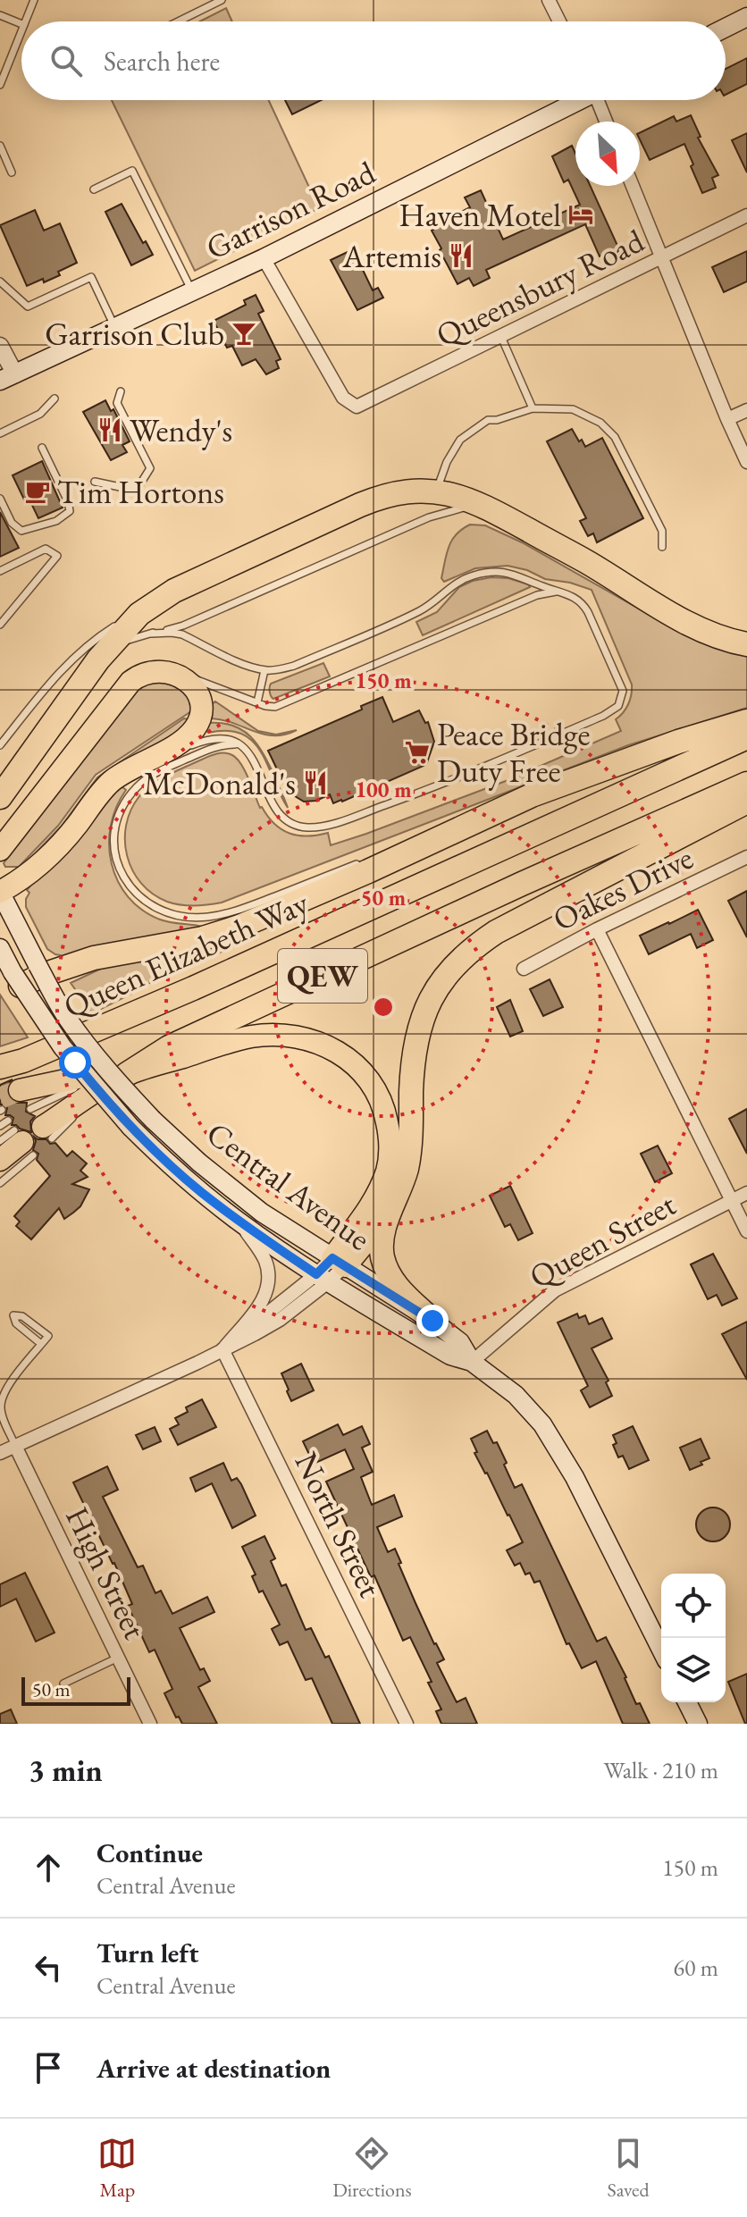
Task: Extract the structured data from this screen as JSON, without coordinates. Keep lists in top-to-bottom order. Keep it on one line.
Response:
{"streets":{"highway":["Queen Elizabeth Way","QEW"],"main road":["Garrison Road","Central Avenue"],"street":["Queensbury Road","Oakes Drive","Queen Street","North Street","High Street"]},"crossings":[["Garrison Road","Queensbury Road"],["Central Avenue","Queen Street"]],"places":{"hotel":["Haven Motel"],"restaurant":["Artemis","Wendy's","McDonald's"],"bar":["Garrison Club"],"cafe":["Tim Hortons"],"supermarket":["Peace Bridge Duty Free"]},"scale_bar":"50 m","north":"bottom right","page":{"search":"Search here","scale":"50 m","heading":["3 min","Walk · 210 m"],"list":[["Continue","Central Avenue","150 m"],["Turn left","Central Avenue","60 m"],"Arrive at destination"],"nav":["Map","Directions","Saved"]},"rings":["150 m","100 m","50 m"]}
